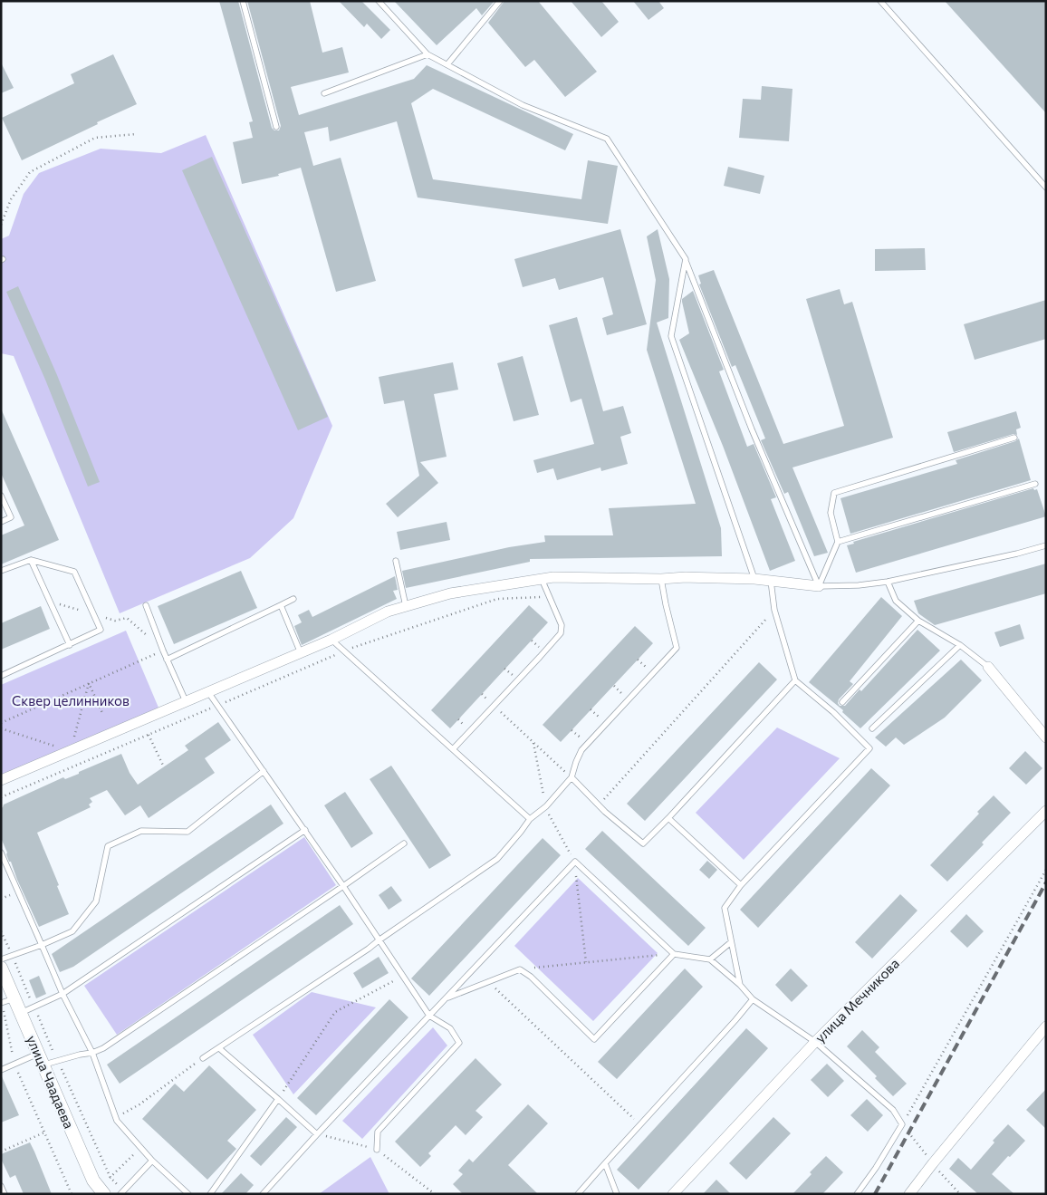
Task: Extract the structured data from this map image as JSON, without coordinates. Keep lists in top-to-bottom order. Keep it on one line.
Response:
{"streets":{"street":["улица Мечникова","улица Чаадаева"]},"parks":["Сквер целинников"]}
